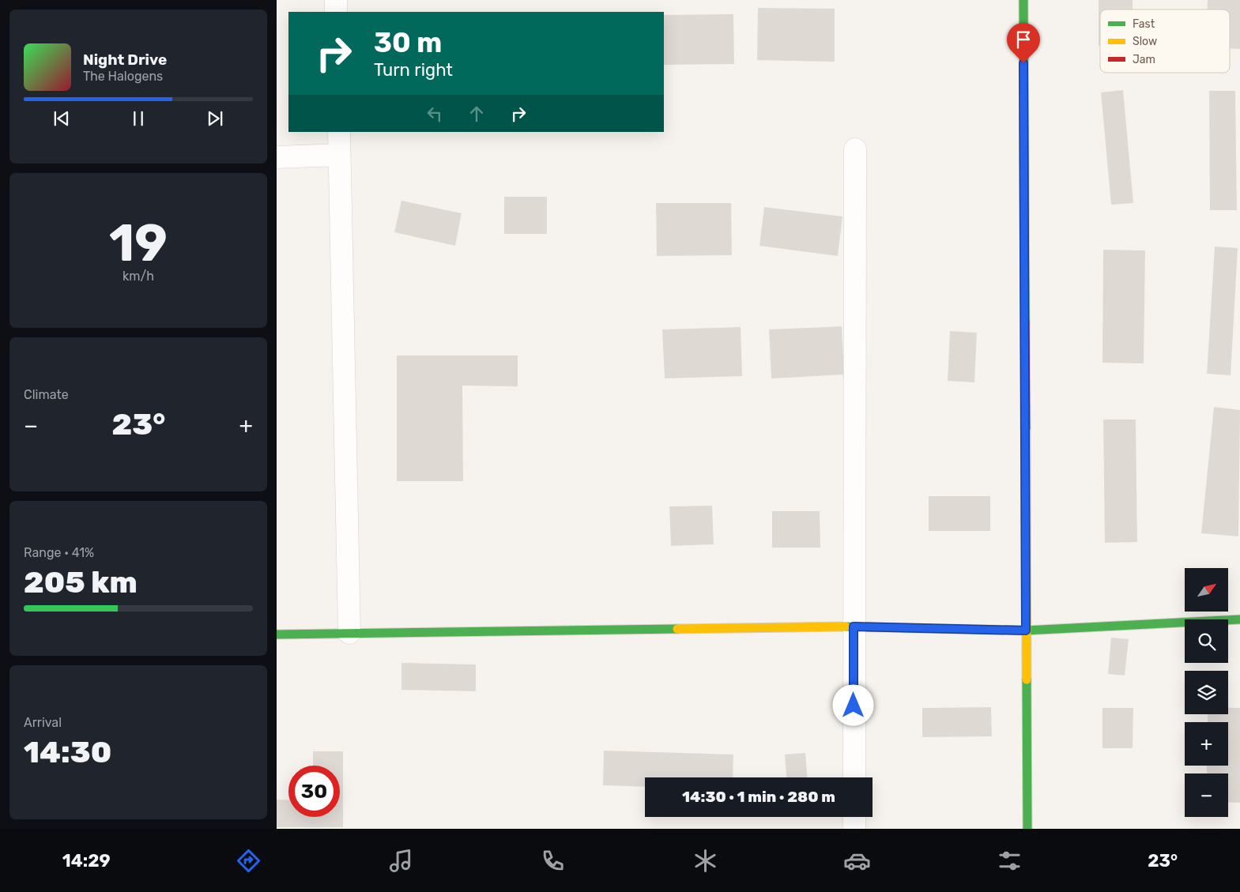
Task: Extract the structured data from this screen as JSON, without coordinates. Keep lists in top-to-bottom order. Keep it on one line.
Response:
{"legend":["Fast","Slow","Jam"],"north":"top right","page":{"turn":["30 m","Turn right"],"song":["Night Drive","The Halogens"],"tile":[["19","km/h"],"Climate",["Range · 41%","205 km"],["Arrival","14:30"]],"heat":["−","23°","+"],"map_buttons":["+","−"],"limit":"30","trip":"14:30 · 1 min · 280 m","tabs":["14:29","23°"]}}
